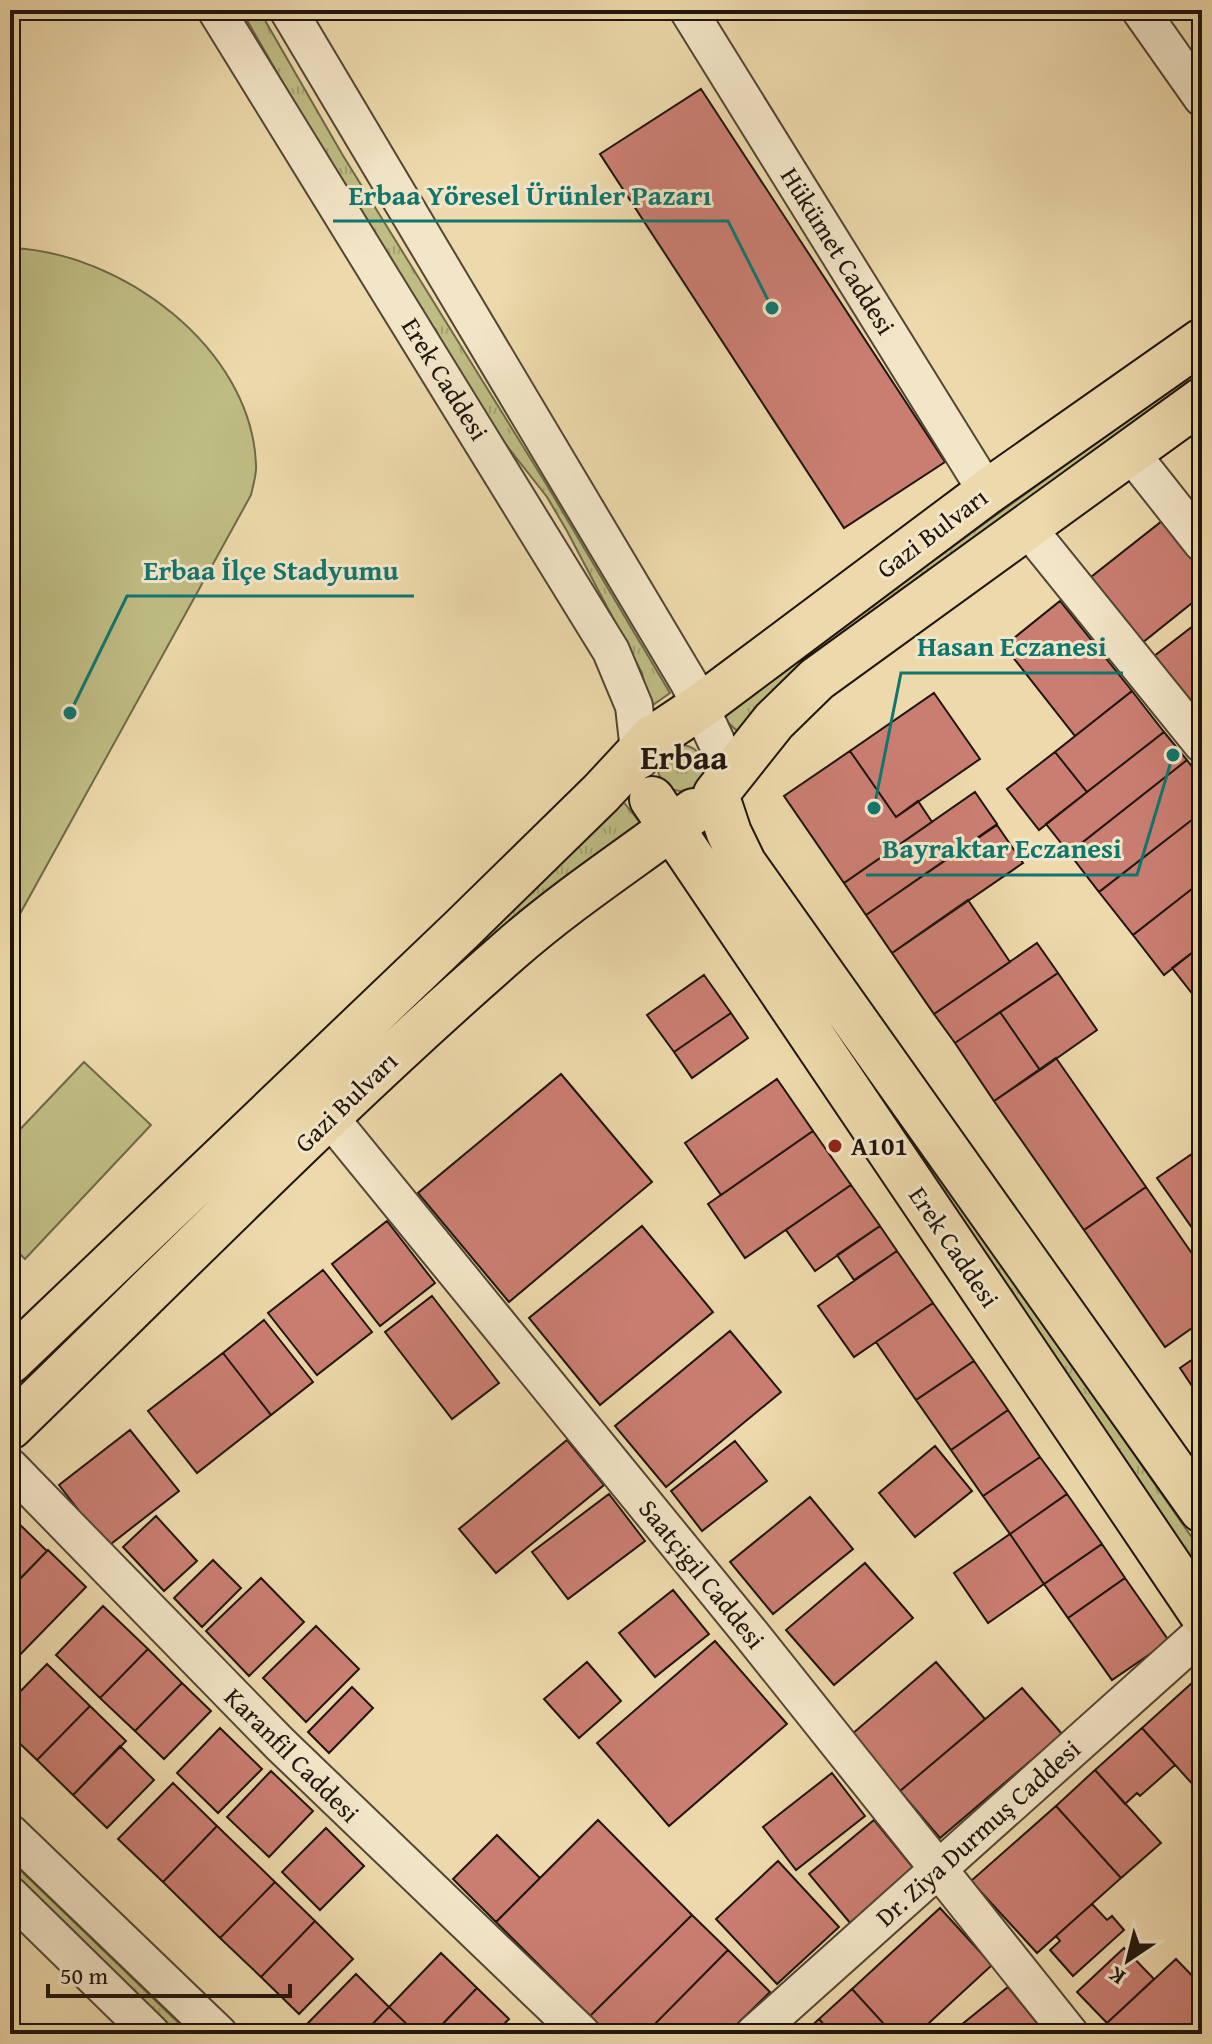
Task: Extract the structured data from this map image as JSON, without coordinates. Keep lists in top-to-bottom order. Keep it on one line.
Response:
{"streets":{"main road":["Erek Caddesi","Gazi Bulvarı"],"street":["Hükümet Caddesi","Saatçigil Caddesi","Karanfil Caddesi","Dr. Ziya Durmuş Caddesi"]},"crossings":[["Hükümet Caddesi","Gazi Bulvarı"],["Erek Caddesi","Gazi Bulvarı"],["Gazi Bulvarı","Saatçigil Caddesi"],["Saatçigil Caddesi","Dr. Ziya Durmuş Caddesi"]],"districts":["Erbaa"],"places":["Erbaa Yöresel Ürünler Pazarı","Erbaa İlçe Stadyumu","Bayraktar Eczanesi","Hasan Eczanesi","A101"],"scale_bar":"50 m","north":"bottom left"}
